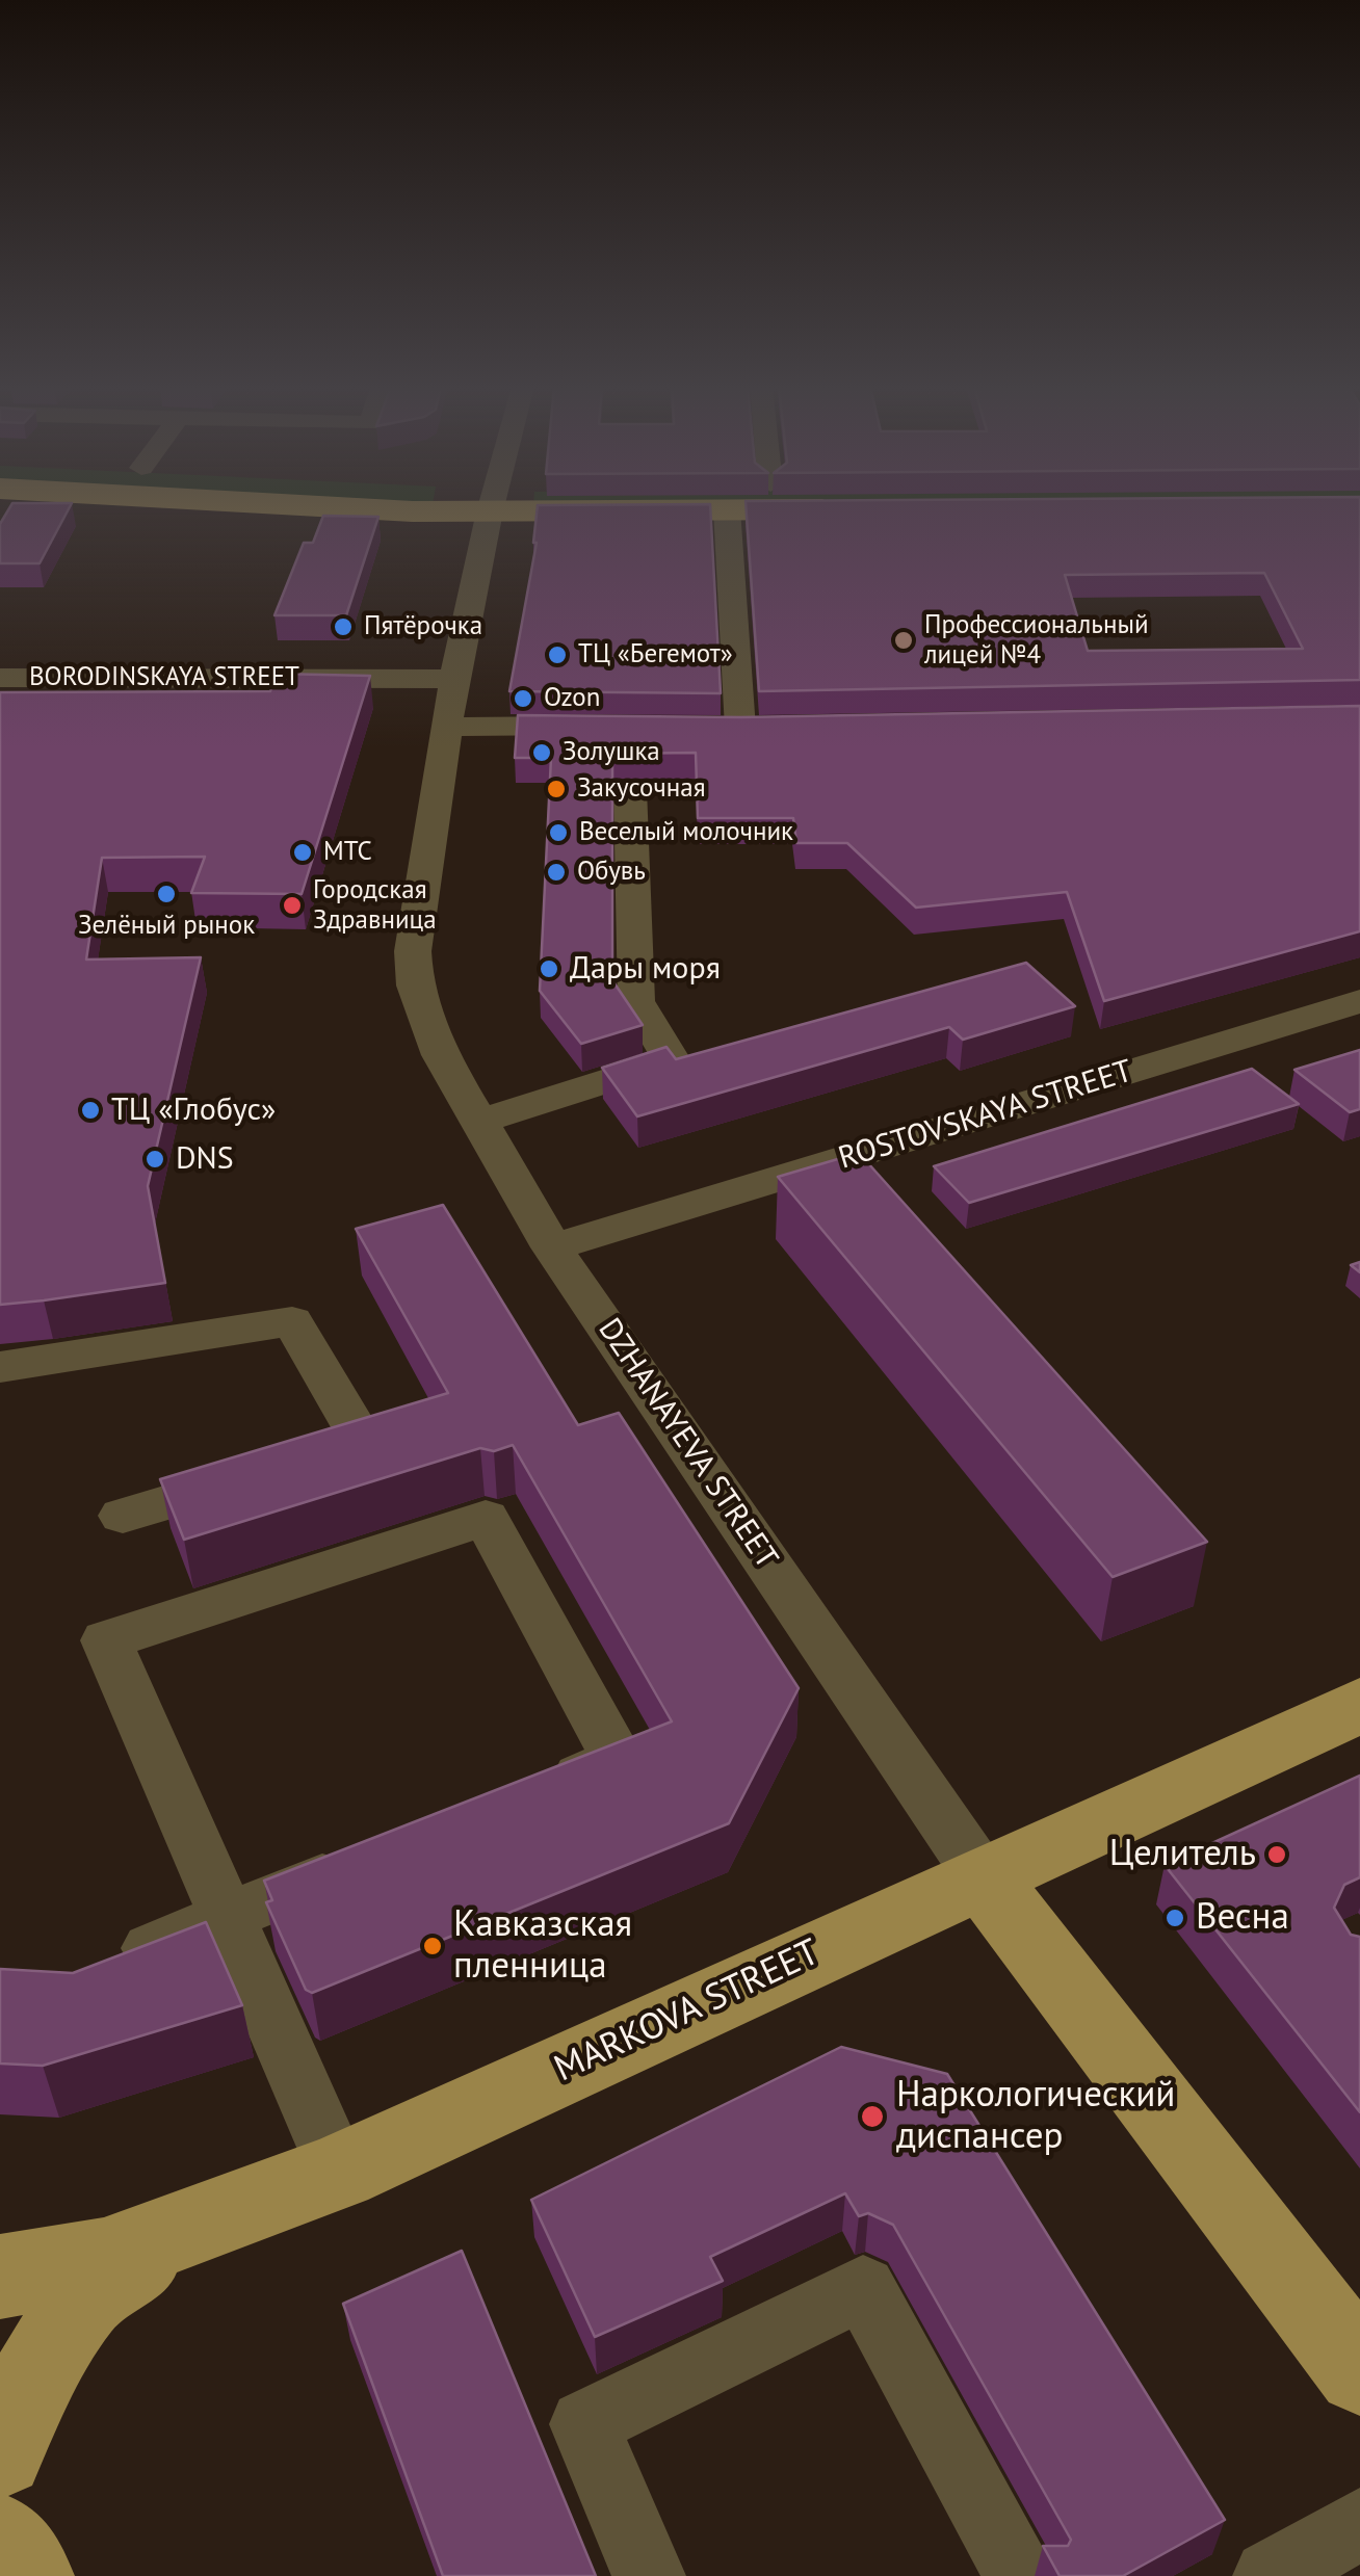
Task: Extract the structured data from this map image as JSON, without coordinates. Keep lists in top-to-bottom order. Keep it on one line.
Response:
{"streets":{"main road":["DZHANAYEVA STREET","MARKOVA STREET"],"street":["BORODINSKAYA STREET","ROSTOVSKAYA STREET"]},"crossings":[["BORODINSKAYA STREET","DZHANAYEVA STREET"],["ROSTOVSKAYA STREET","DZHANAYEVA STREET"],["DZHANAYEVA STREET","MARKOVA STREET"]],"places":["Пятёрочка","Профессиональный лицей №4","ТЦ «Бегемот»","Ozon","Золушка","Закусочная","Веселый молочник","МТС","Обувь","Зелёный рынок","Городская Здравница","Дары моря","ТЦ «Глобус»","DNS","Целитель","Весна","Кавказская пленница","Наркологический диспансер"]}
